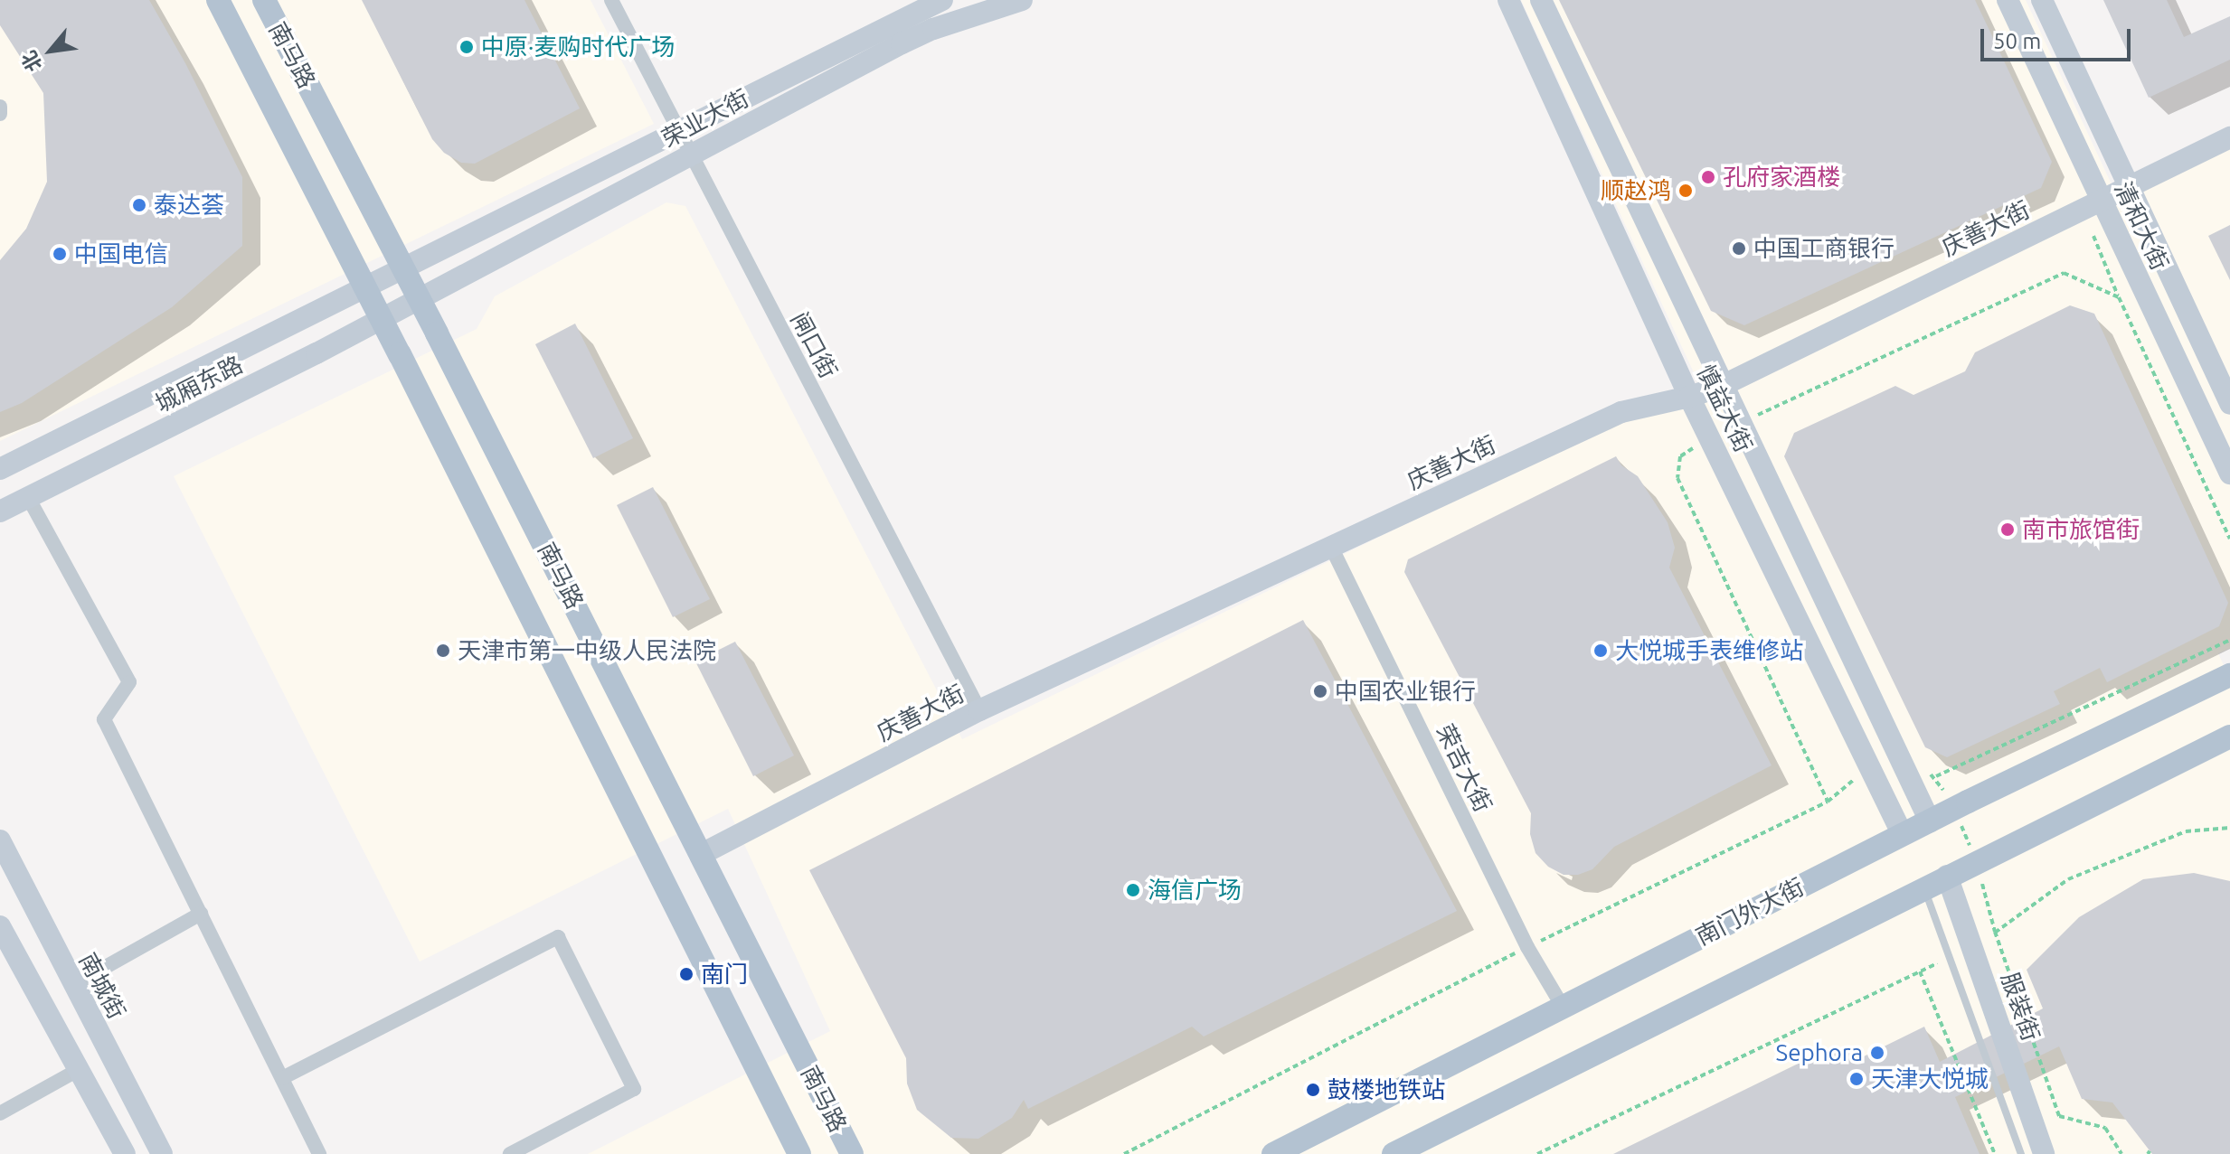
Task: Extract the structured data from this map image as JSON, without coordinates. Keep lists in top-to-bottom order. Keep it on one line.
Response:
{"streets":{"main road":["南马路","南门外大街"],"street":["荣业大街","清和大街","庆善大街","闸口街","城厢东路","慎益大街","荣吉大街","南城街","服装街"]},"crossings":[["南马路","荣业大街"],["南马路","庆善大街"],["南马路","城厢东路"],["荣业大街","闸口街"],["荣业大街","城厢东路"],["清和大街","庆善大街"],["庆善大街","闸口街"],["庆善大街","慎益大街"],["庆善大街","荣吉大街"],["慎益大街","南门外大街"],["荣吉大街","南门外大街"]],"places":["中原·麦购时代广场","孔府家酒楼","顺赵鸿","泰达荟","中国工商银行","中国电信","南市旅馆街","天津市第一中级人民法院","大悦城手表维修站","中国农业银行","海信广场","南门","Sephora","天津大悦城","鼓楼地铁站"],"scale_bar":"50 m","north":"bottom left"}
